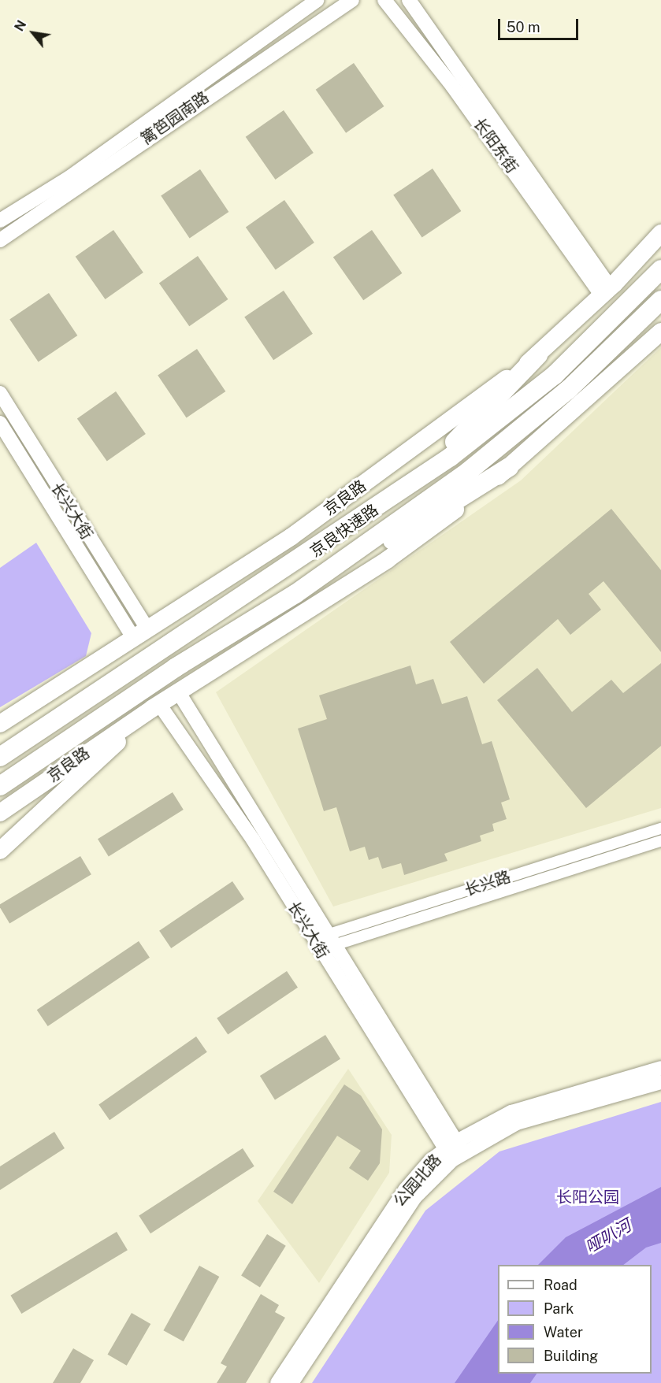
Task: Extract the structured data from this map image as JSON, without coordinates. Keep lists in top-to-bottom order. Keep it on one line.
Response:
{"streets":{"highway":["京良快速路"],"main road":["京良路"],"street":["篱笆园南路","长阳东街","长兴大街","长兴路","公园北路"]},"crossings":[["长阳东街","京良路"],["京良路","长兴大街"],["长兴大街","长兴路"],["长兴大街","公园北路"]],"water":["哑叭河"],"parks":["长阳公园"],"legend":["Road","Park","Water","Building"],"scale_bar":"50 m","north":"top left"}
